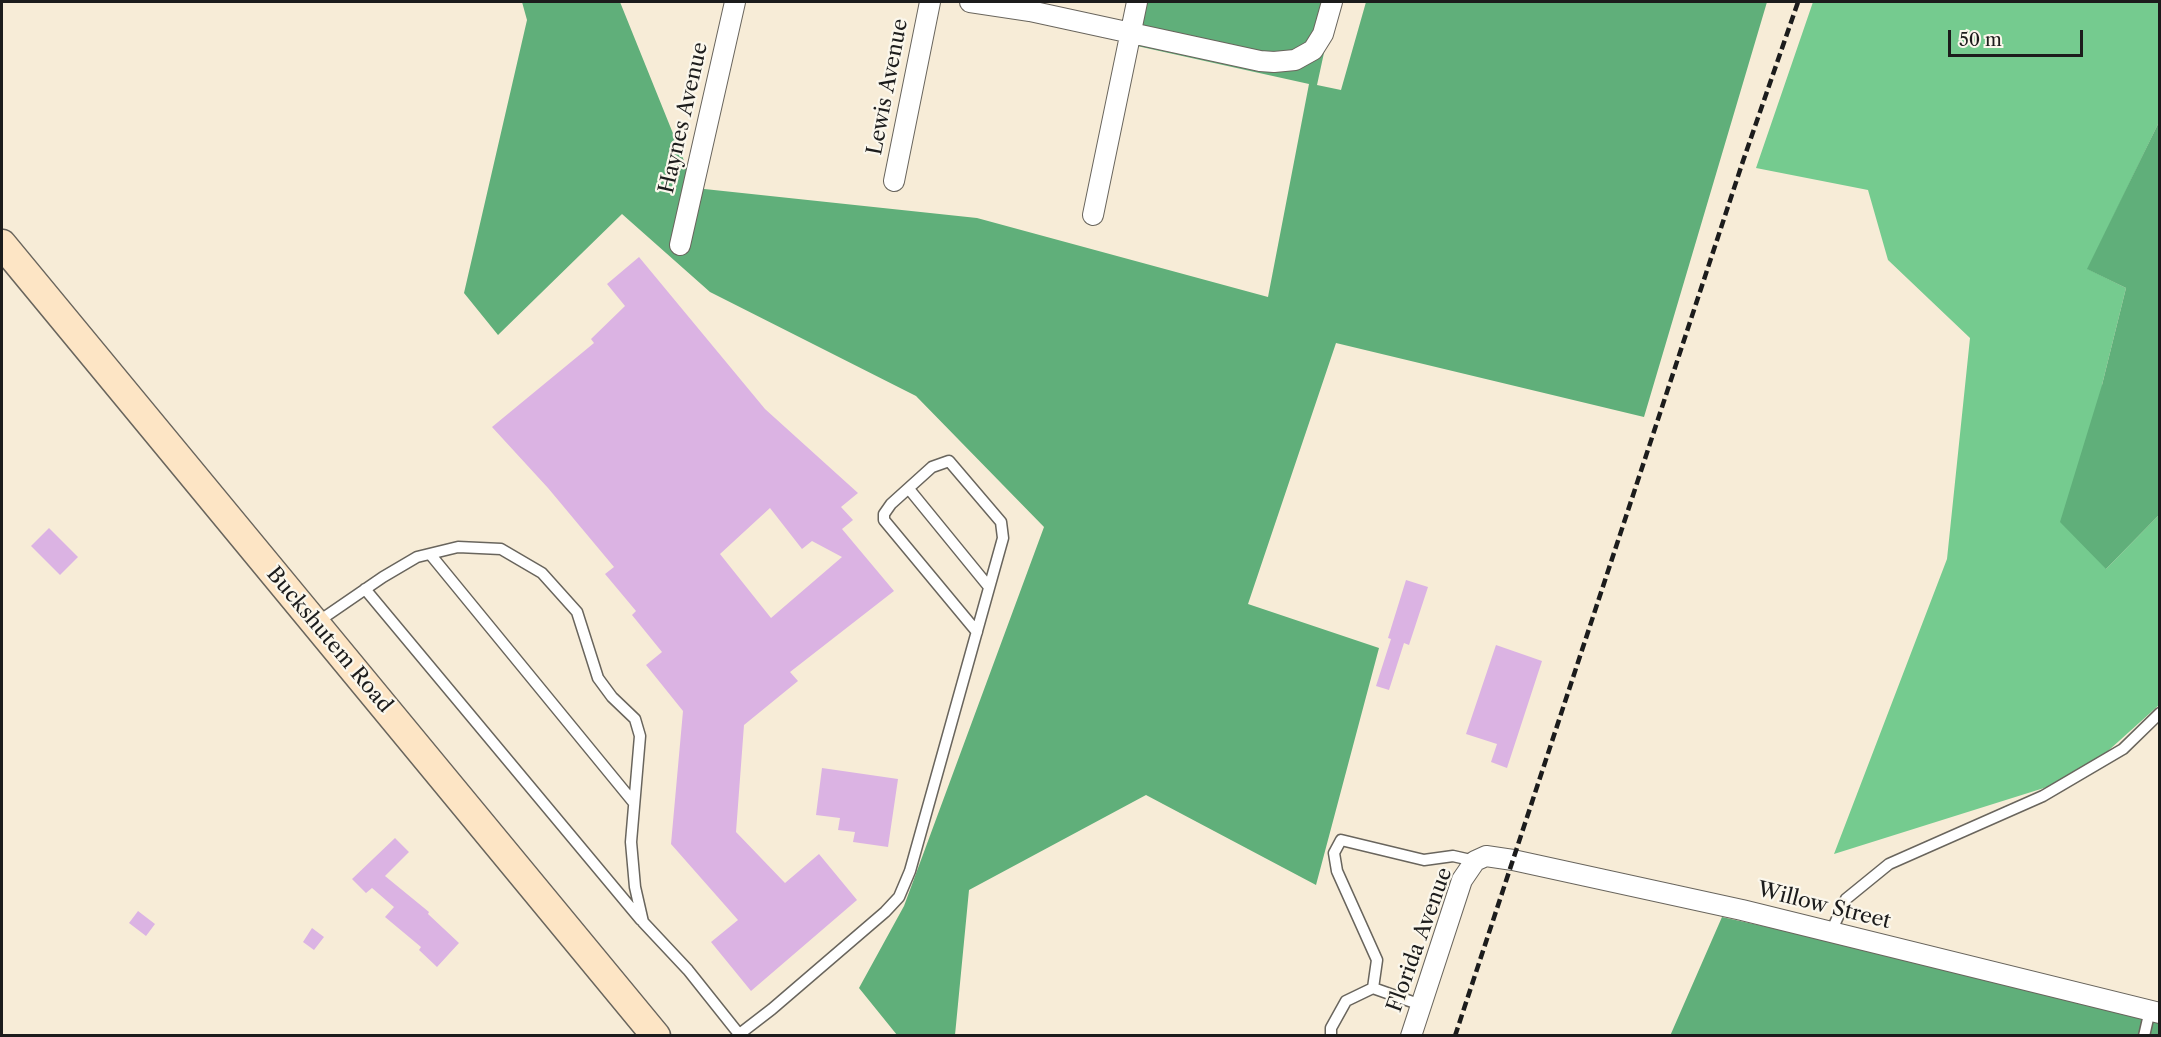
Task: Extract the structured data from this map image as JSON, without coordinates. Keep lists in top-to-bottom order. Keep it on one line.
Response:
{"streets":{"main road":["Buckshutem Road"],"street":["Lewis Avenue","Haynes Avenue","Willow Street","Florida Avenue"]},"crossings":[["Willow Street","Florida Avenue"]],"scale_bar":"50 m"}
